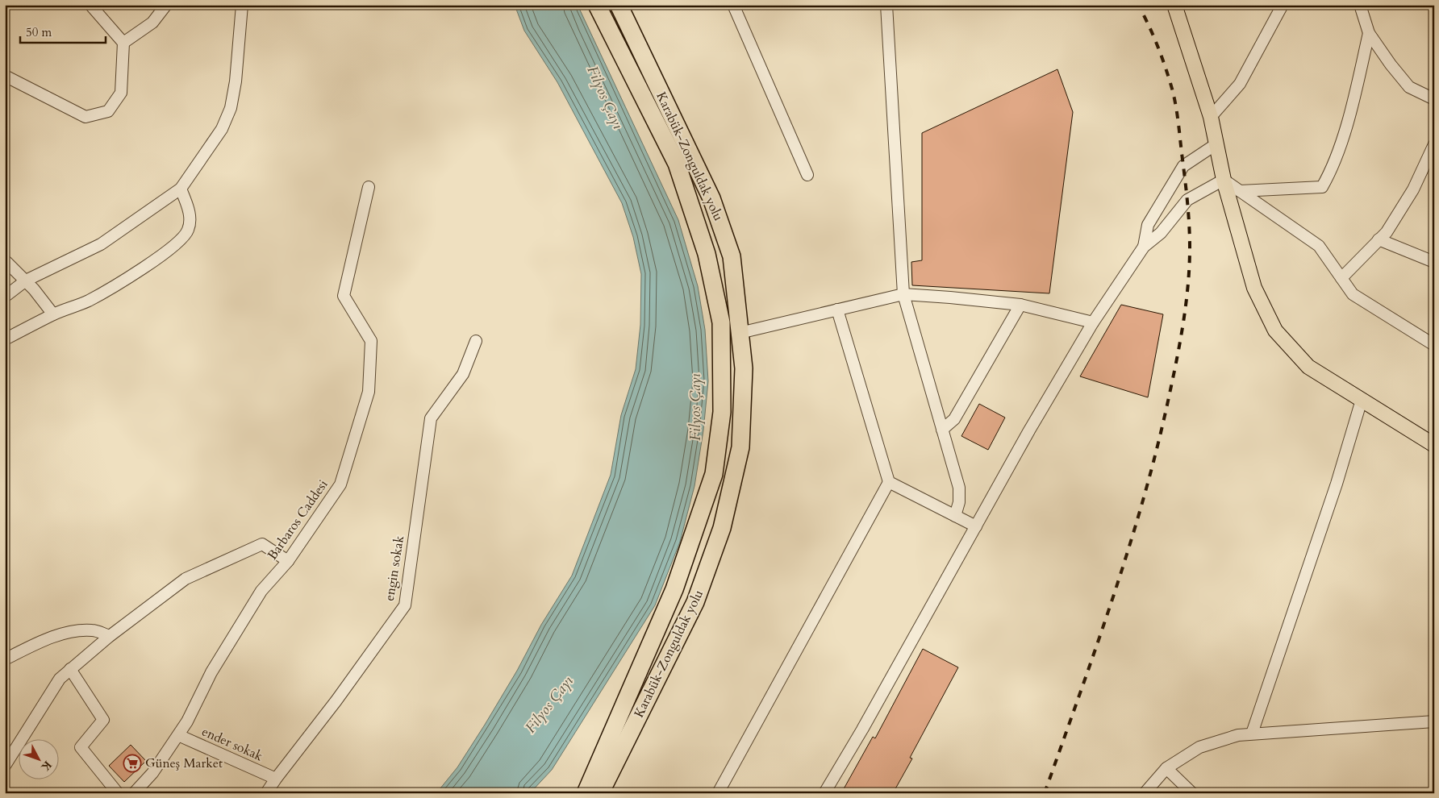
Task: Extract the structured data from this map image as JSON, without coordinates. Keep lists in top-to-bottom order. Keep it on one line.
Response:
{"streets":{"highway":["Karabük-Zonguldak yolu"],"street":["Barbaros Caddesi","engin sokak","ender sokak"]},"crossings":[["Barbaros Caddesi","ender sokak"],["engin sokak","ender sokak"]],"water":["Filyos Çayı"],"places":{"supermarket":["Güneş Market"]},"scale_bar":"50 m","north":"bottom right"}
